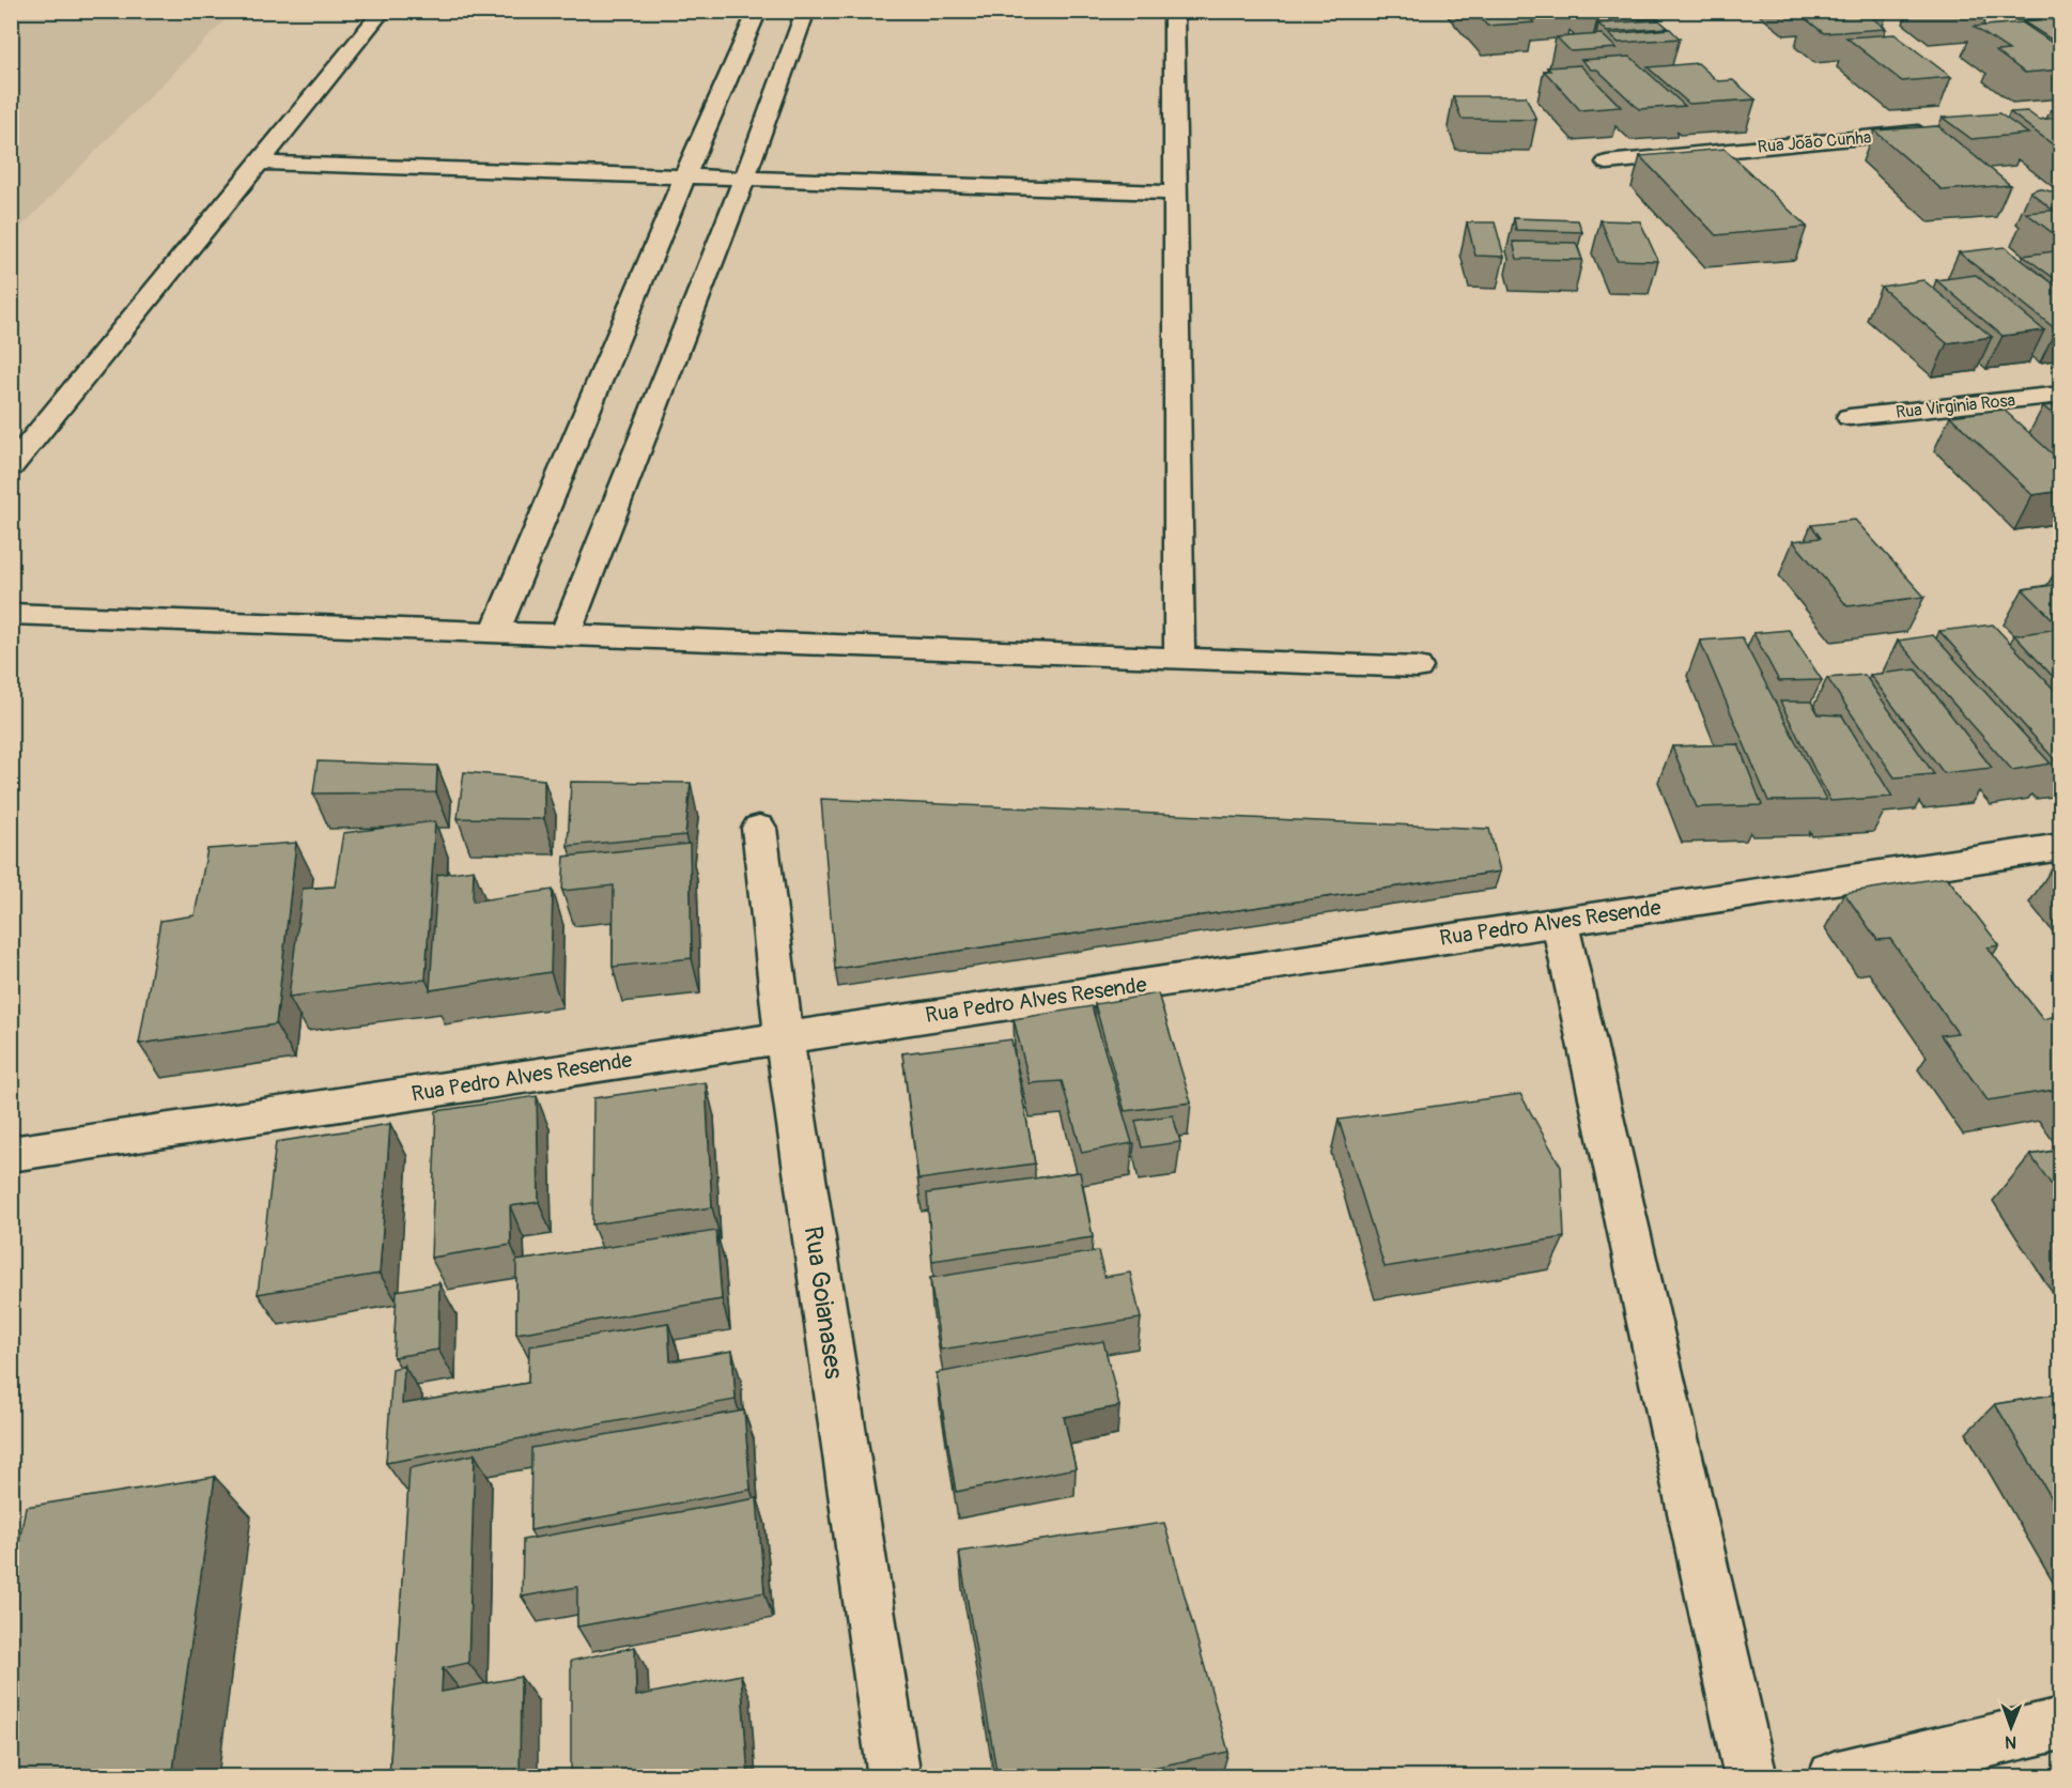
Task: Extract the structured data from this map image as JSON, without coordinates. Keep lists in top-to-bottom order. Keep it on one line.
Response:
{"streets":{"street":["Rua João Cunha","Rua Virginia Rosa","Rua Pedro Alves Resende","Rua Goianases"]},"crossings":[["Rua Pedro Alves Resende","Rua Goianases"]],"north":"bottom"}
